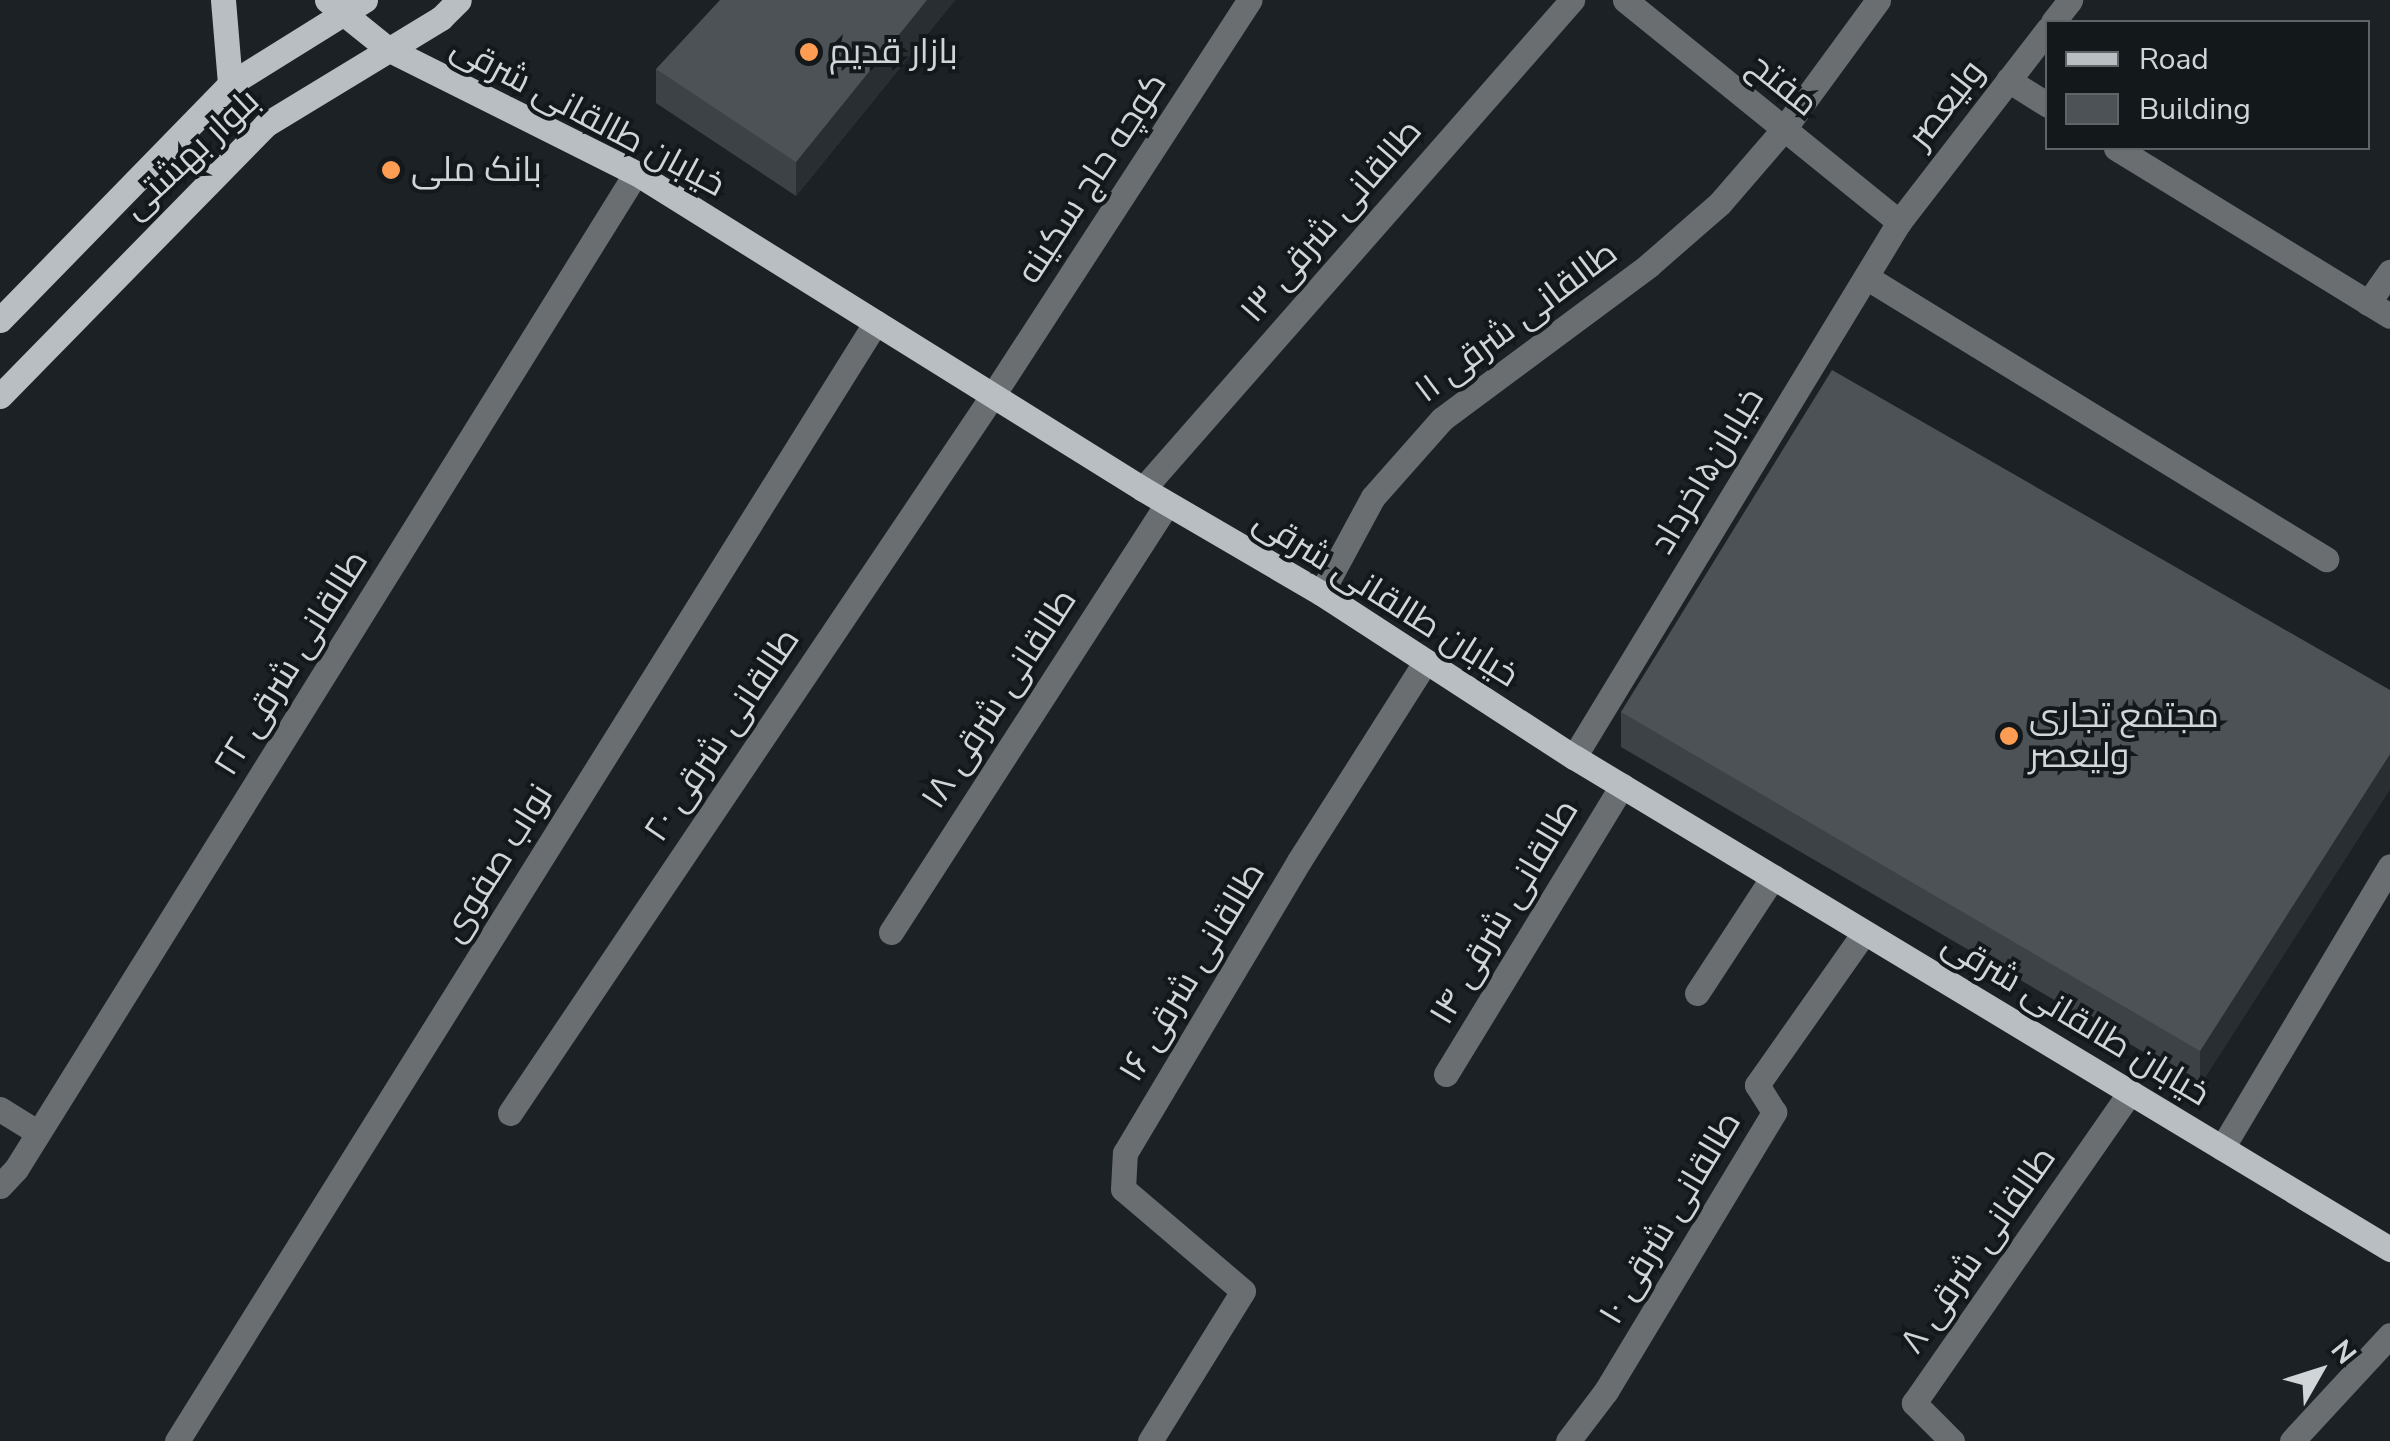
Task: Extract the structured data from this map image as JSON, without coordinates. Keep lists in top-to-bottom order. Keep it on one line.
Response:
{"streets":{"main road":["خیابان طالقانی شرقی","بلوار بهشتی"],"street":["مفتح","ولیعصر","کوچه حاج سکینه","طالقانی شرقی ۱۳","طالقانی شرقی ۱۱","خیابان۱۵خرداد","طالقانی شرقی ۲۲","طالقانی شرقی ۱۸","طالقانی شرقی ۲۰","نواب صفوی","طالقانی شرقی ۱۴","طالقانی شرقی ۱۶","طالقانی شرقی ۱۰","طالقانی شرقی ۸"]},"crossings":[["مفتح","ولیعصر"],["مفتح","طالقانی شرقی ۱۱"],["مفتح","خیابان۱۵خرداد"],["ولیعصر","خیابان۱۵خرداد"],["خیابان طالقانی شرقی","بلوار بهشتی"],["خیابان طالقانی شرقی","کوچه حاج سکینه"],["خیابان طالقانی شرقی","طالقانی شرقی ۱۳"],["خیابان طالقانی شرقی","طالقانی شرقی ۱۱"],["خیابان طالقانی شرقی","خیابان۱۵خرداد"],["خیابان طالقانی شرقی","طالقانی شرقی ۲۲"],["خیابان طالقانی شرقی","طالقانی شرقی ۱۸"],["خیابان طالقانی شرقی","طالقانی شرقی ۲۰"],["خیابان طالقانی شرقی","نواب صفوی"],["خیابان طالقانی شرقی","طالقانی شرقی ۱۴"],["خیابان طالقانی شرقی","طالقانی شرقی ۱۶"],["خیابان طالقانی شرقی","طالقانی شرقی ۱۰"],["خیابان طالقانی شرقی","طالقانی شرقی ۸"],["کوچه حاج سکینه","طالقانی شرقی ۲۰"]],"places":["بازار قدیم","بانک ملی","مجتمع تجاری ولیعصر"],"legend":["Road","Building"],"north":"top right"}
